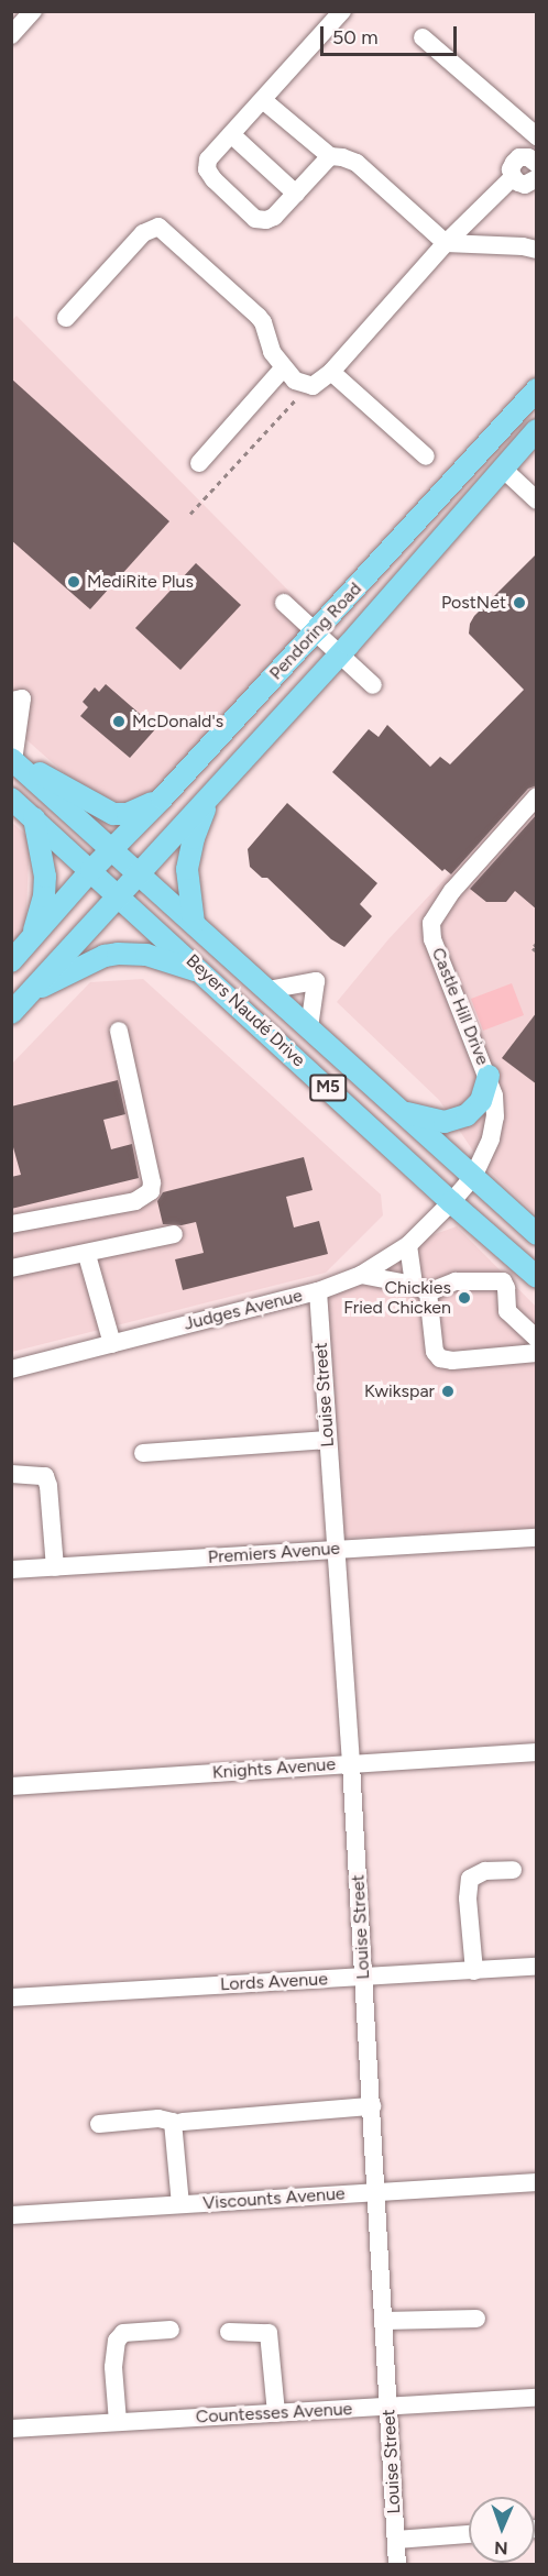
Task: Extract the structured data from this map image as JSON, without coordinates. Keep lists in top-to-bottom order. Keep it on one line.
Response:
{"streets":{"main road":["Pendoring Road","Beyers Naudé Drive","M5"],"street":["Castle Hill Drive","Judges Avenue","Louise Street","Premiers Avenue","Knights Avenue","Lords Avenue","Viscounts Avenue","Countesses Avenue"]},"crossings":[["Pendoring Road","Beyers Naudé Drive"],["Castle Hill Drive","Beyers Naudé Drive"],["Castle Hill Drive","Judges Avenue"],["Beyers Naudé Drive","Judges Avenue"],["Judges Avenue","Louise Street"],["Louise Street","Premiers Avenue"],["Louise Street","Knights Avenue"],["Louise Street","Lords Avenue"],["Louise Street","Viscounts Avenue"],["Louise Street","Countesses Avenue"]],"places":["MediRite Plus","PostNet","McDonald's","Chickies Fried Chicken","Kwikspar"],"scale_bar":"50 m","north":"bottom"}
